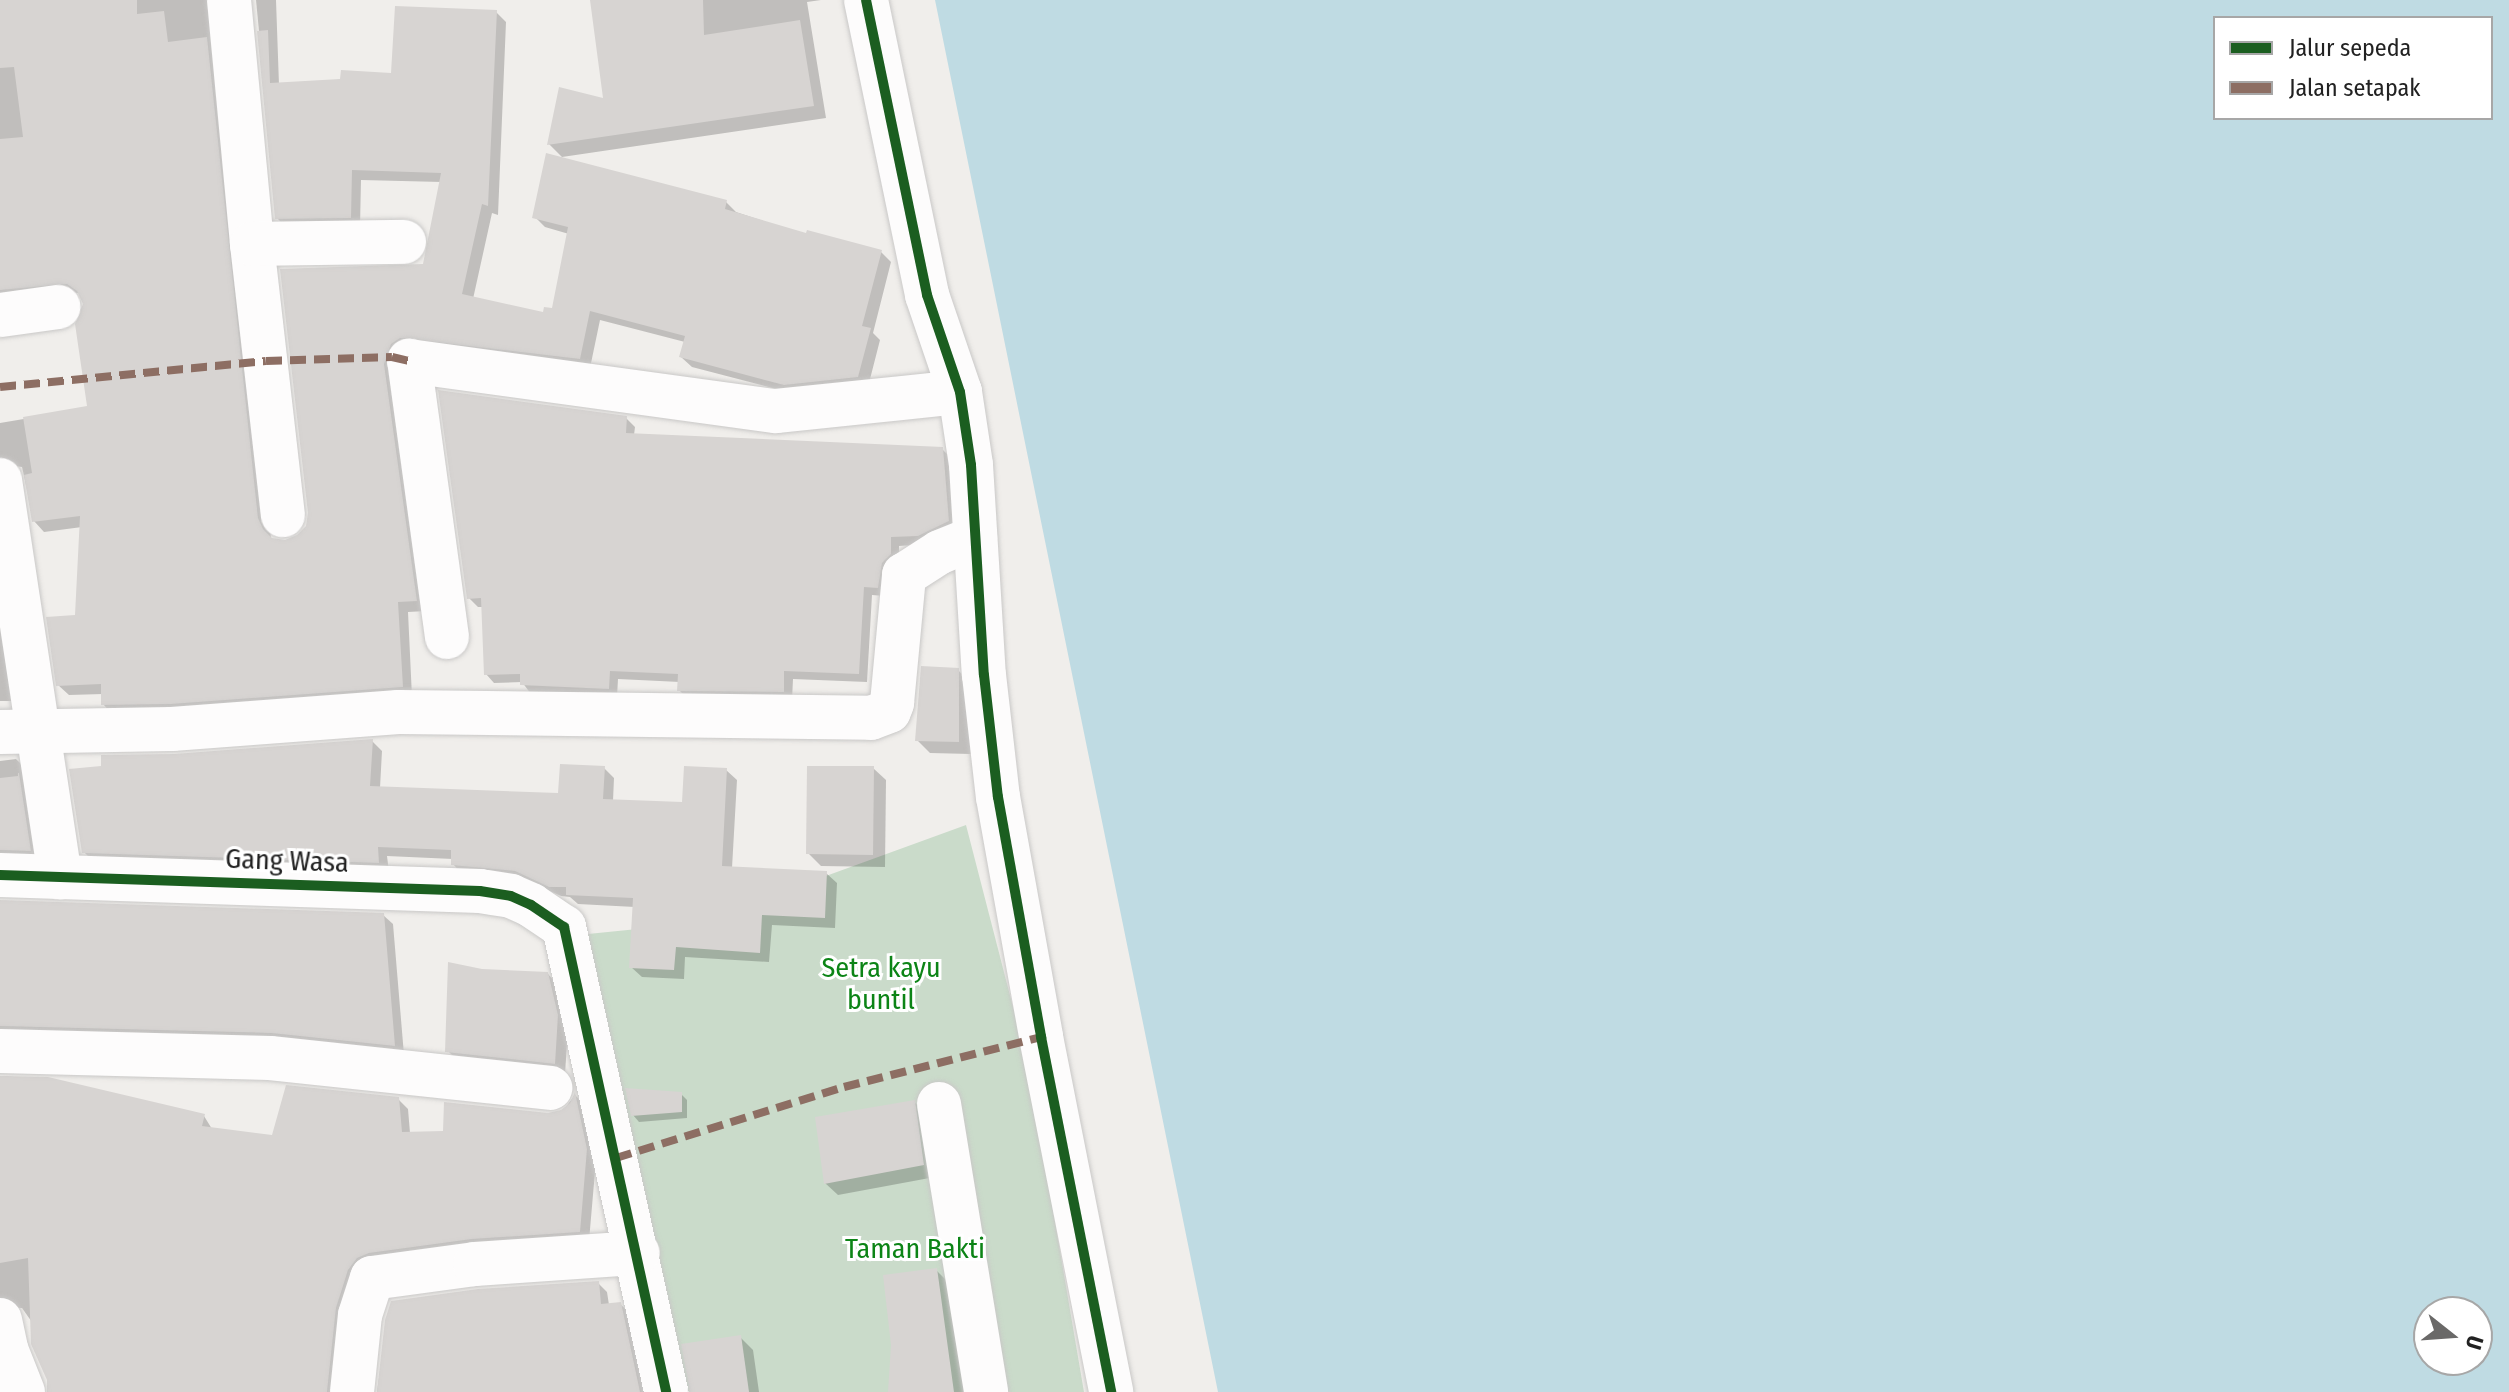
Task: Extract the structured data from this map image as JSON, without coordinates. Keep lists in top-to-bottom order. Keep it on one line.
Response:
{"streets":{"street":["Gang Wasa"]},"parks":["Setra kayu buntil","Taman Bakti"],"legend":["Jalur sepeda","Jalan setapak"],"north":"right"}
